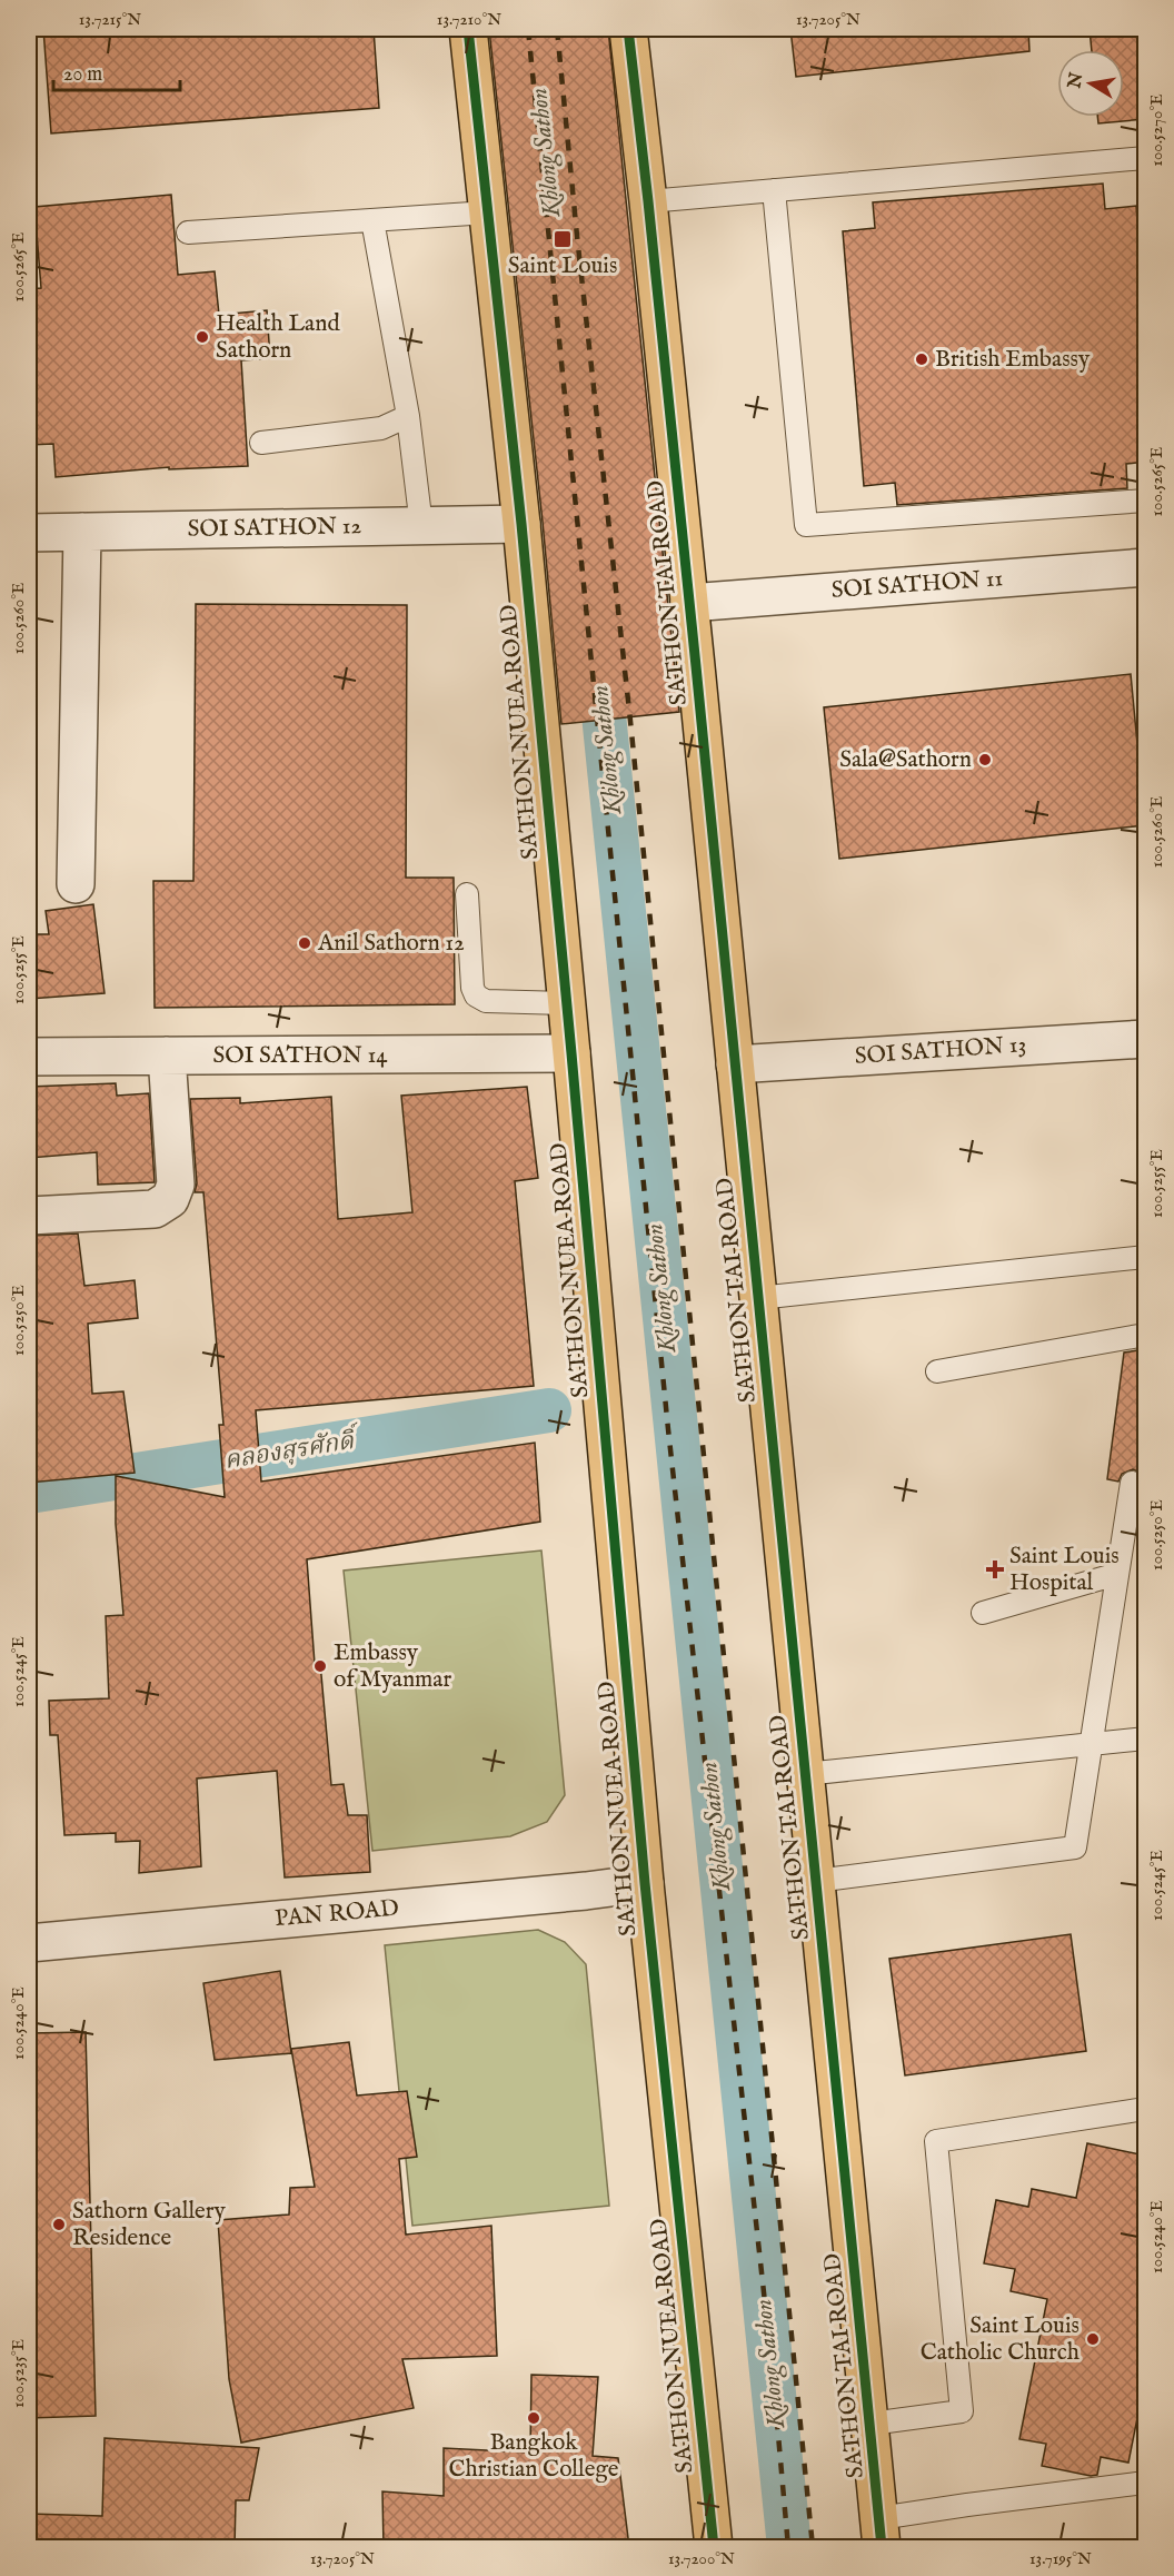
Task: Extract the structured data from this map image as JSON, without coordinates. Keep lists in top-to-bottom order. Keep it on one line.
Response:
{"streets":{"main road":["SATHON TAI ROAD","SATHON NUEA ROAD"],"street":["SOI SATHON 12","SOI SATHON 11","SOI SATHON 13","SOI SATHON 14","PAN ROAD"]},"crossings":[["SOI SATHON 12","SATHON NUEA ROAD"],["SOI SATHON 11","SATHON TAI ROAD"],["SATHON TAI ROAD","SOI SATHON 13"],["SATHON NUEA ROAD","SOI SATHON 14"],["SATHON NUEA ROAD","PAN ROAD"]],"water":["Khlong Sathon","คลองสุรศักดิ์"],"places":{"transit":["Saint Louis"],"other":["Health Land Sathorn","British Embassy","Sala@Sathorn","Anil Sathorn 12","Embassy of Myanmar","Sathorn Gallery Residence","Saint Louis Catholic Church","Bangkok Christian College"],"health":["Saint Louis Hospital"]},"scale_bar":"20 m","north":"left","coordinates":["13.7215°N","13.7210°N","13.7205°N","100.5270°E","100.5265°E","100.5260°E","100.5255°E","100.5250°E","100.5245°E","100.5240°E","100.5235°E","13.7200°N","13.7195°N"]}
